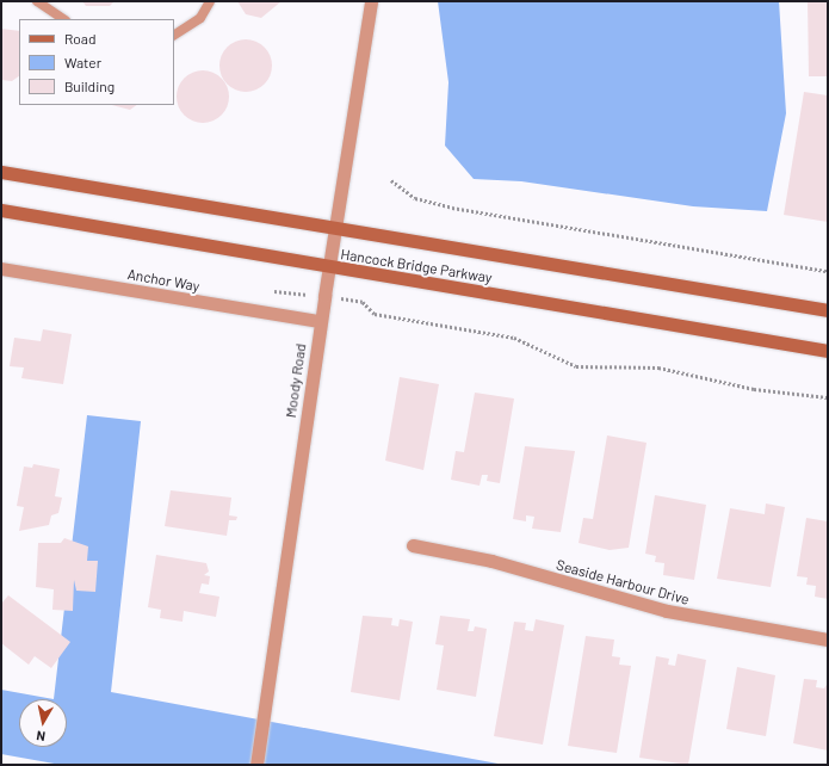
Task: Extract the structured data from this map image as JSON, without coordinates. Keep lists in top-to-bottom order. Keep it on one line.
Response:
{"streets":{"main road":["Hancock Bridge Parkway"],"street":["Anchor Way","Moody Road","Seaside Harbour Drive"]},"crossings":[["Hancock Bridge Parkway","Moody Road"],["Anchor Way","Moody Road"]],"legend":["Road","Water","Building"],"north":"bottom"}
